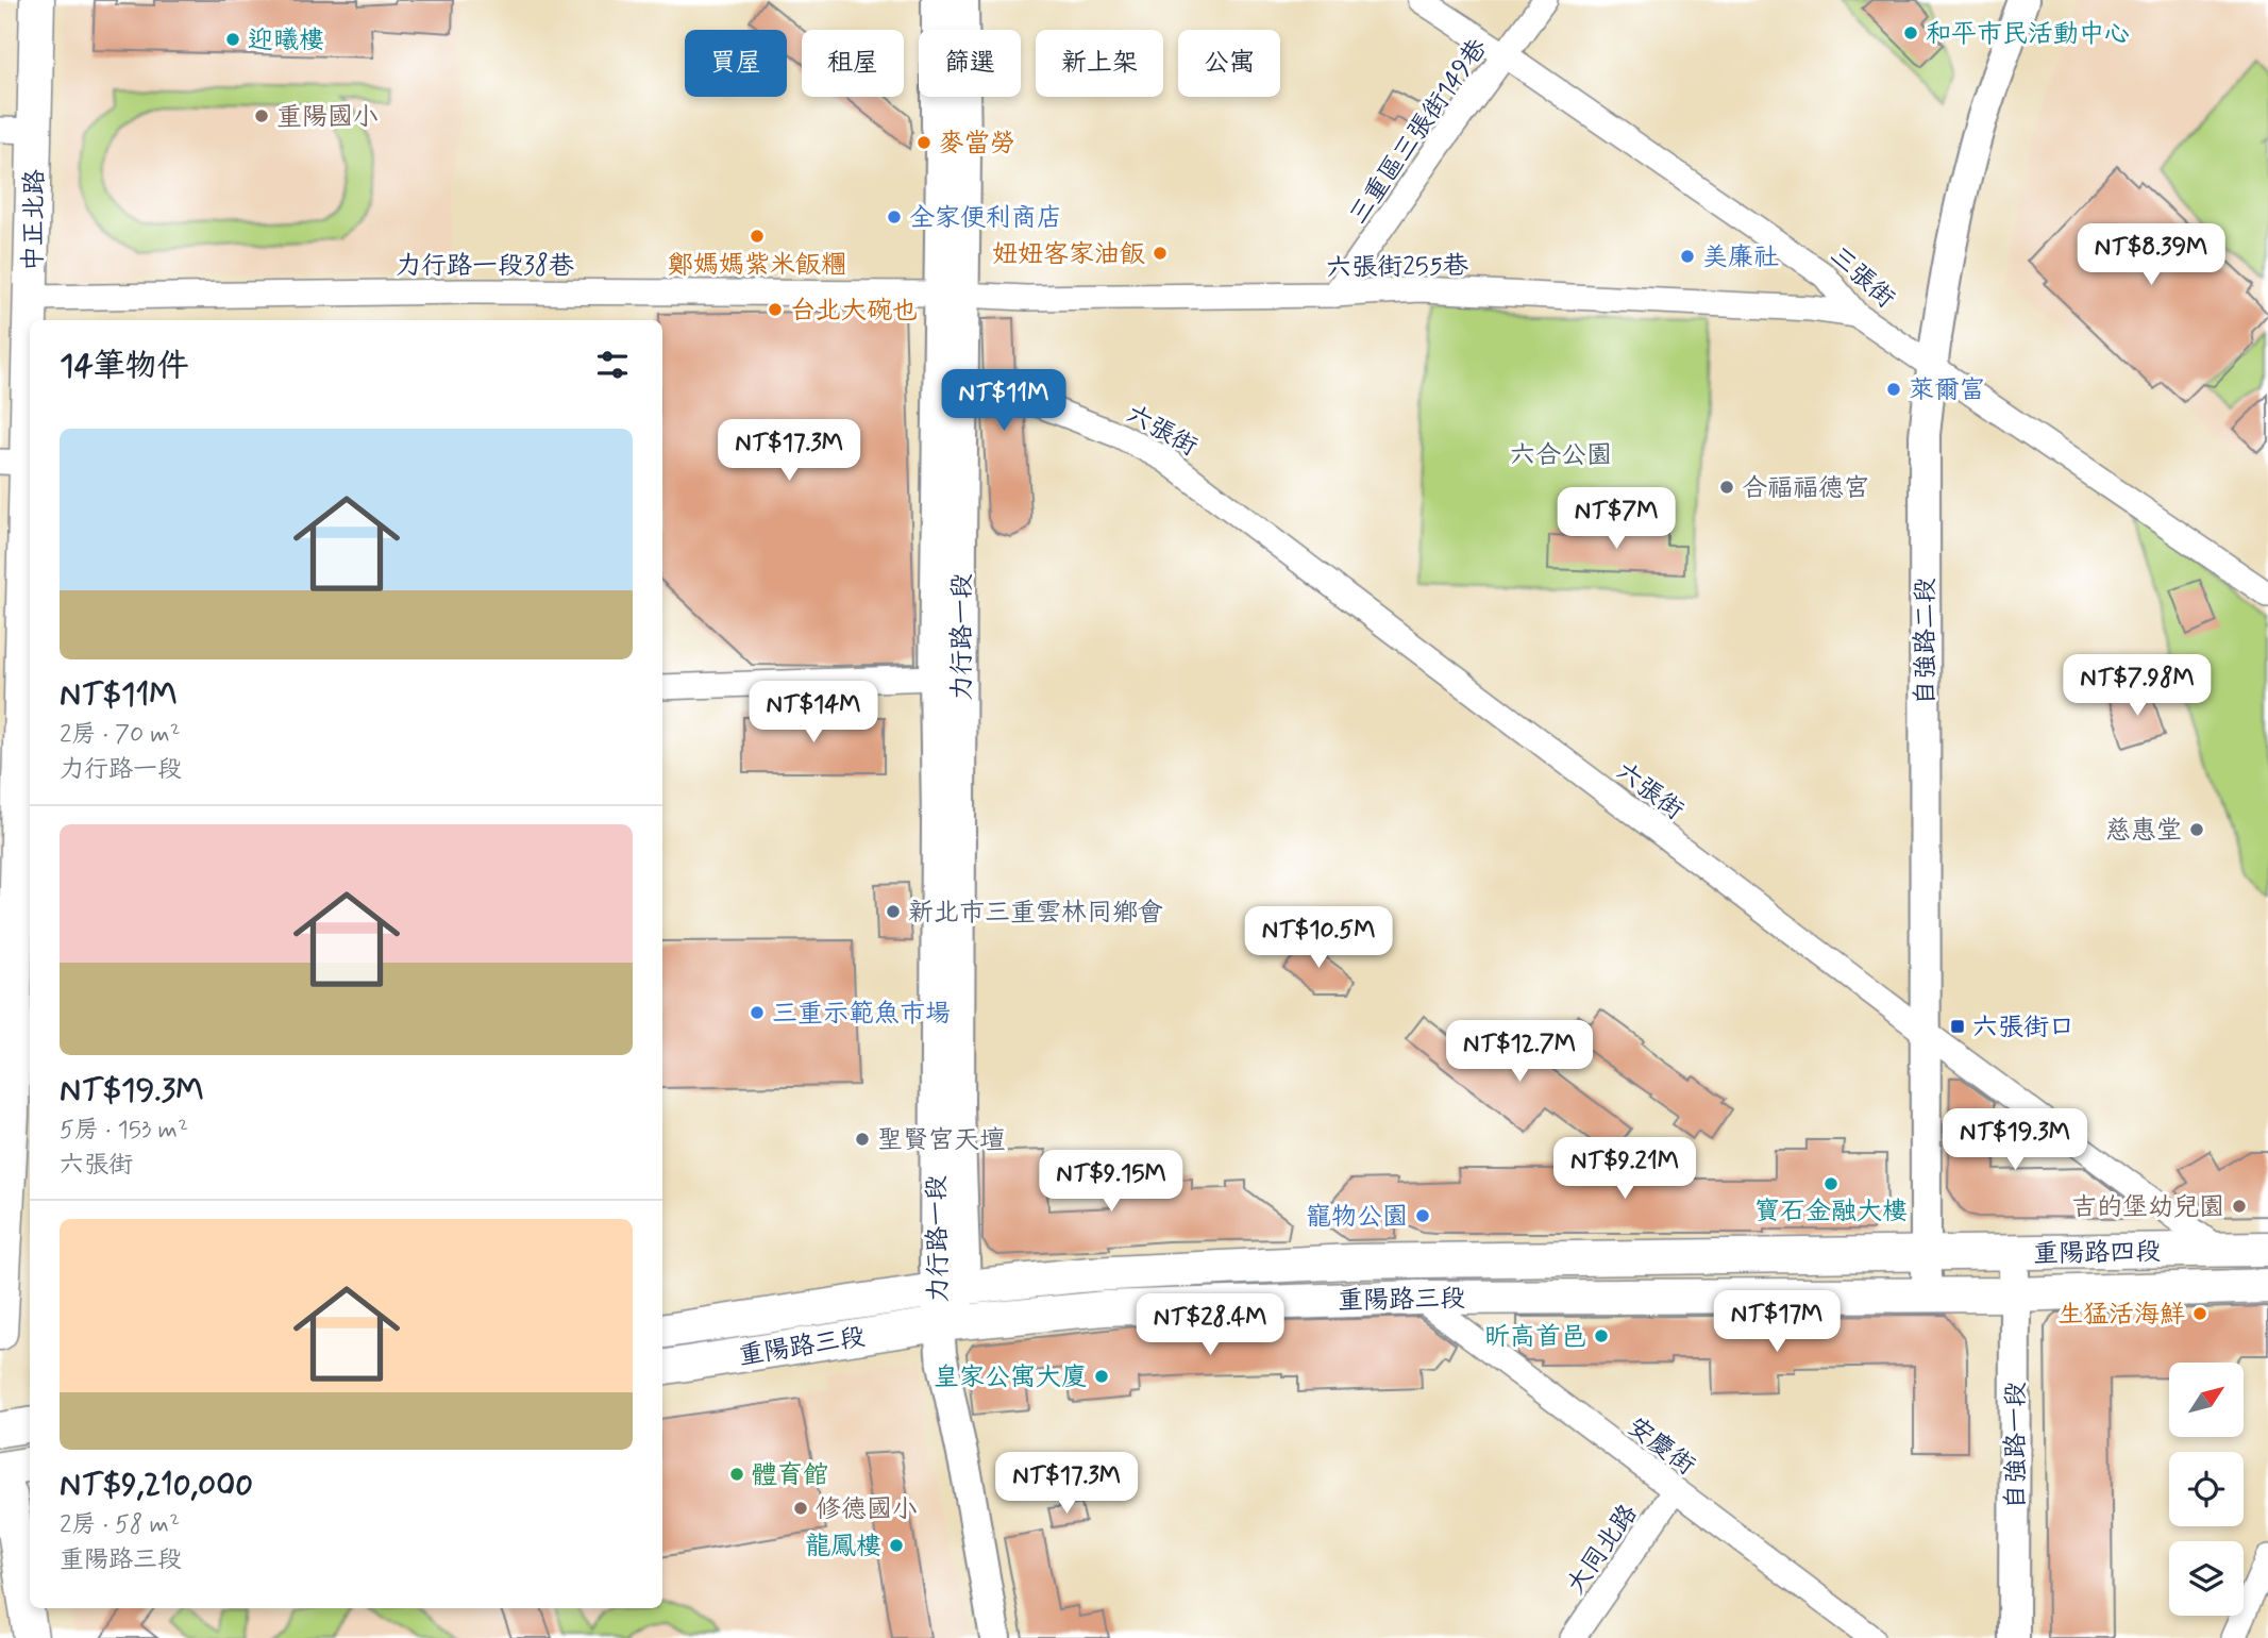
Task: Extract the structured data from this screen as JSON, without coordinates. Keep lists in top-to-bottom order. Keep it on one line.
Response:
{"streets":{"main road":["中正北路","重陽路四段","重陽路三段"],"street":["三重區三張街149巷","力行路一段38巷","六張街255巷","三張街","六張街","力行路一段","自強路二段","安慶街","自強路一段","大同北路"]},"crossings":[["三重區三張街149巷","六張街255巷"],["三重區三張街149巷","三張街"],["中正北路","力行路一段38巷"],["力行路一段38巷","六張街255巷"],["力行路一段38巷","力行路一段"],["六張街255巷","三張街"],["六張街255巷","力行路一段"],["三張街","自強路二段"],["六張街","自強路二段"],["六張街","重陽路四段"],["力行路一段","重陽路三段"],["自強路二段","重陽路四段"],["自強路二段","重陽路三段"],["重陽路四段","重陽路三段"],["重陽路四段","自強路一段"],["重陽路三段","安慶街"],["重陽路三段","自強路一段"],["安慶街","大同北路"]],"parks":["六合公園"],"places":{"other":["和平市民活動中心","迎曦樓","重陽國小","麥當勞","全家便利商店","鄭媽媽紫米飯糰","妞妞客家油飯","美廉社","台北大碗也","萊爾富","合福福德宮","慈惠堂","新北市三重雲林同鄉會","三重示範魚市場","聖賢宮天壇","寶石金融大樓","吉的堡幼兒園","寵物公園","生猛活海鮮","昕高首邑","皇家公寓大廈","體育館","修德國小","龍鳳樓"],"transit":["六張街口"]},"north":"top right","page":{"chip":["買屋","租屋","篩選","新上架","公寓"],"price":["NT$8.39M","NT$11M","NT$17.3M","NT$7M","NT$7.98M","NT$14M","NT$10.5M","NT$12.7M","NT$19.3M","NT$9.21M","NT$9.15M","NT$17M","NT$28.4M","NT$17.3M"],"heading":"14筆物件","list":[{"name":"NT$11M","note":"2房 · 70 m² · 力行路一段"},{"name":"NT$19.3M","note":"5房 · 153 m² · 六張街"},{"name":"NT$9,210,000","note":"2房 · 58 m² · 重陽路三段"}]}}
